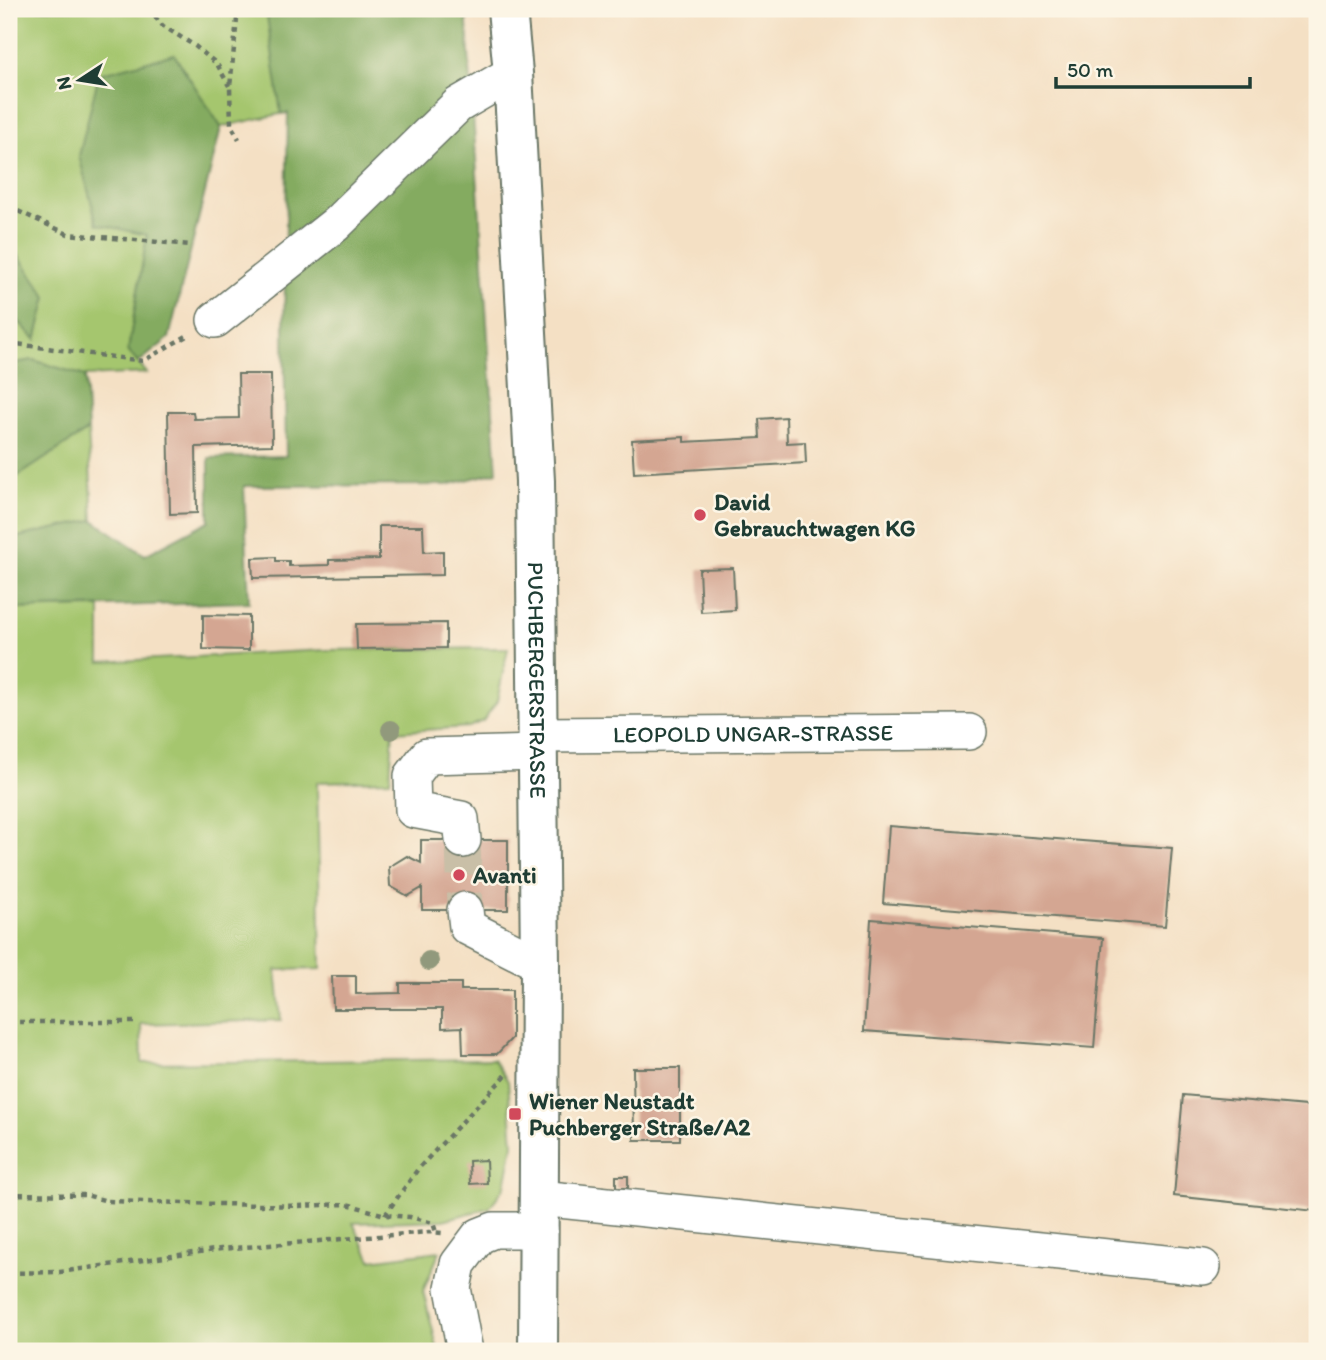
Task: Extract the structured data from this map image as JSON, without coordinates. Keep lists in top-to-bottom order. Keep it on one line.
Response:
{"streets":{"main road":["PUCHBERGERSTRASSE"],"street":["LEOPOLD UNGAR-STRASSE"]},"crossings":[["PUCHBERGERSTRASSE","LEOPOLD UNGAR-STRASSE"]],"places":{"other":["David Gebrauchtwagen KG","Avanti"],"transit":["Wiener Neustadt Puchberger Straße/A2"]},"scale_bar":"50 m","north":"left"}
